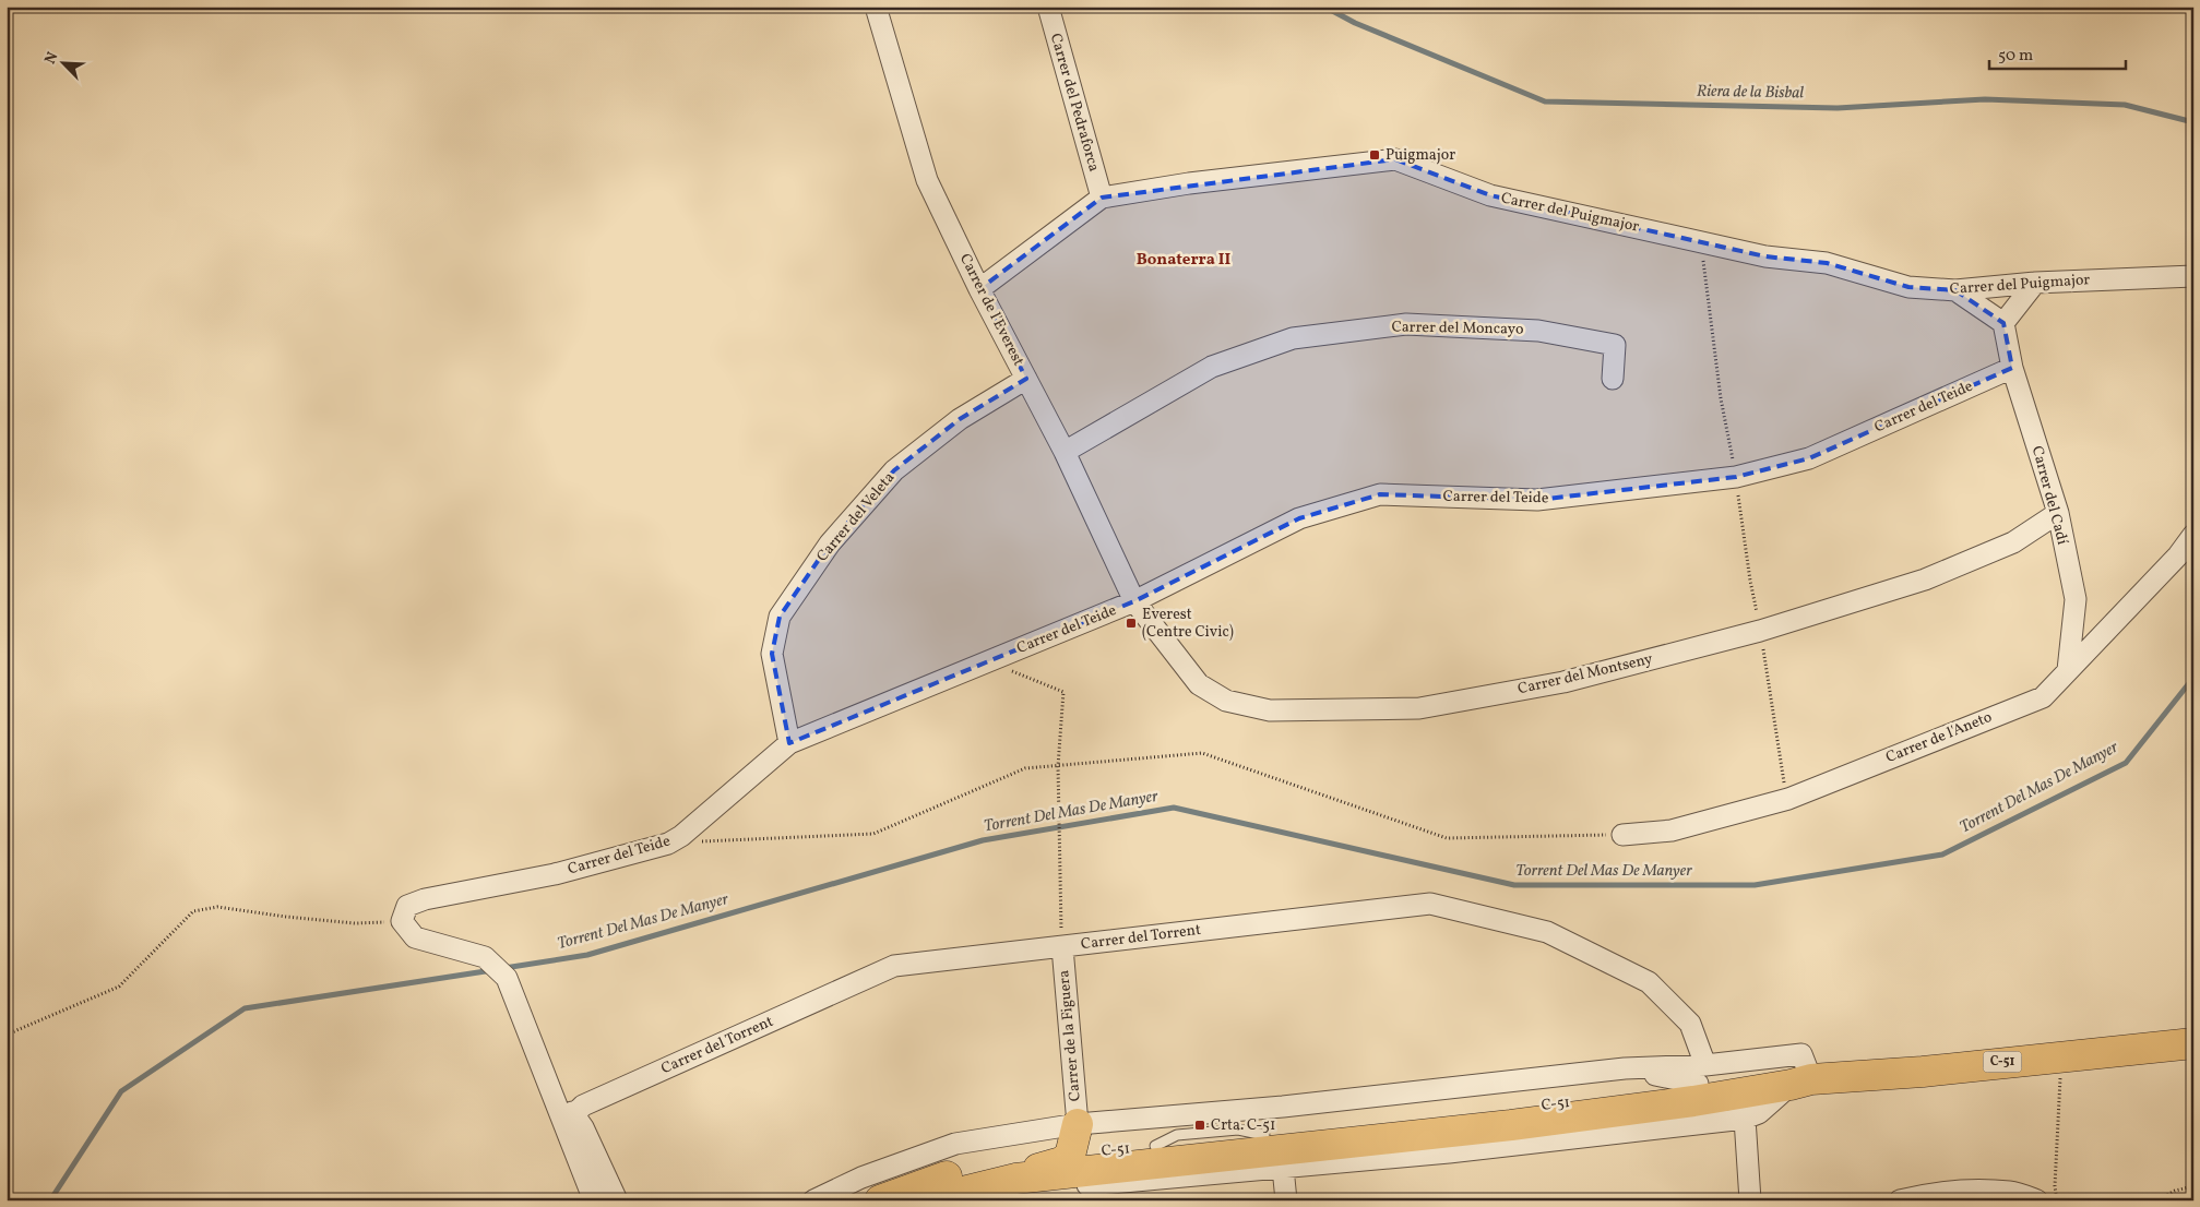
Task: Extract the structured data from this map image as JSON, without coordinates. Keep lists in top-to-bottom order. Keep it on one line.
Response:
{"streets":{"main road":["C-51"],"street":["Carrer del Pedraforca","Carrer del Puigmajor","Carrer de l'Everest","Carrer del Moncayo","Carrer del Teide","Carrer del Cadí","Carrer del Veleta","Carrer del Montseny","Carrer de l'Aneto","Carrer del Torrent","Carrer de la Figuera"]},"crossings":[["Carrer del Pedraforca","Carrer del Puigmajor"],["Carrer del Puigmajor","Carrer de l'Everest"],["Carrer de l'Everest","Carrer del Moncayo"],["Carrer de l'Everest","Carrer del Teide"],["Carrer de l'Everest","Carrer del Veleta"],["Carrer de l'Everest","Carrer del Montseny"],["Carrer del Teide","Carrer del Cadí"],["Carrer del Teide","Carrer del Veleta"],["Carrer del Teide","Carrer del Montseny"],["Carrer del Cadí","Carrer del Montseny"],["Carrer del Cadí","Carrer de l'Aneto"],["Carrer del Torrent","Carrer de la Figuera"],["Carrer del Torrent","C-51"]],"districts":["Bonaterra II"],"water":["Riera de la Bisbal","Torrent Del Mas De Manyer"],"places":{"transit":["Puigmajor","Everest (Centre Civic)","Crta. C-51"]},"scale_bar":"50 m","north":"top left"}
